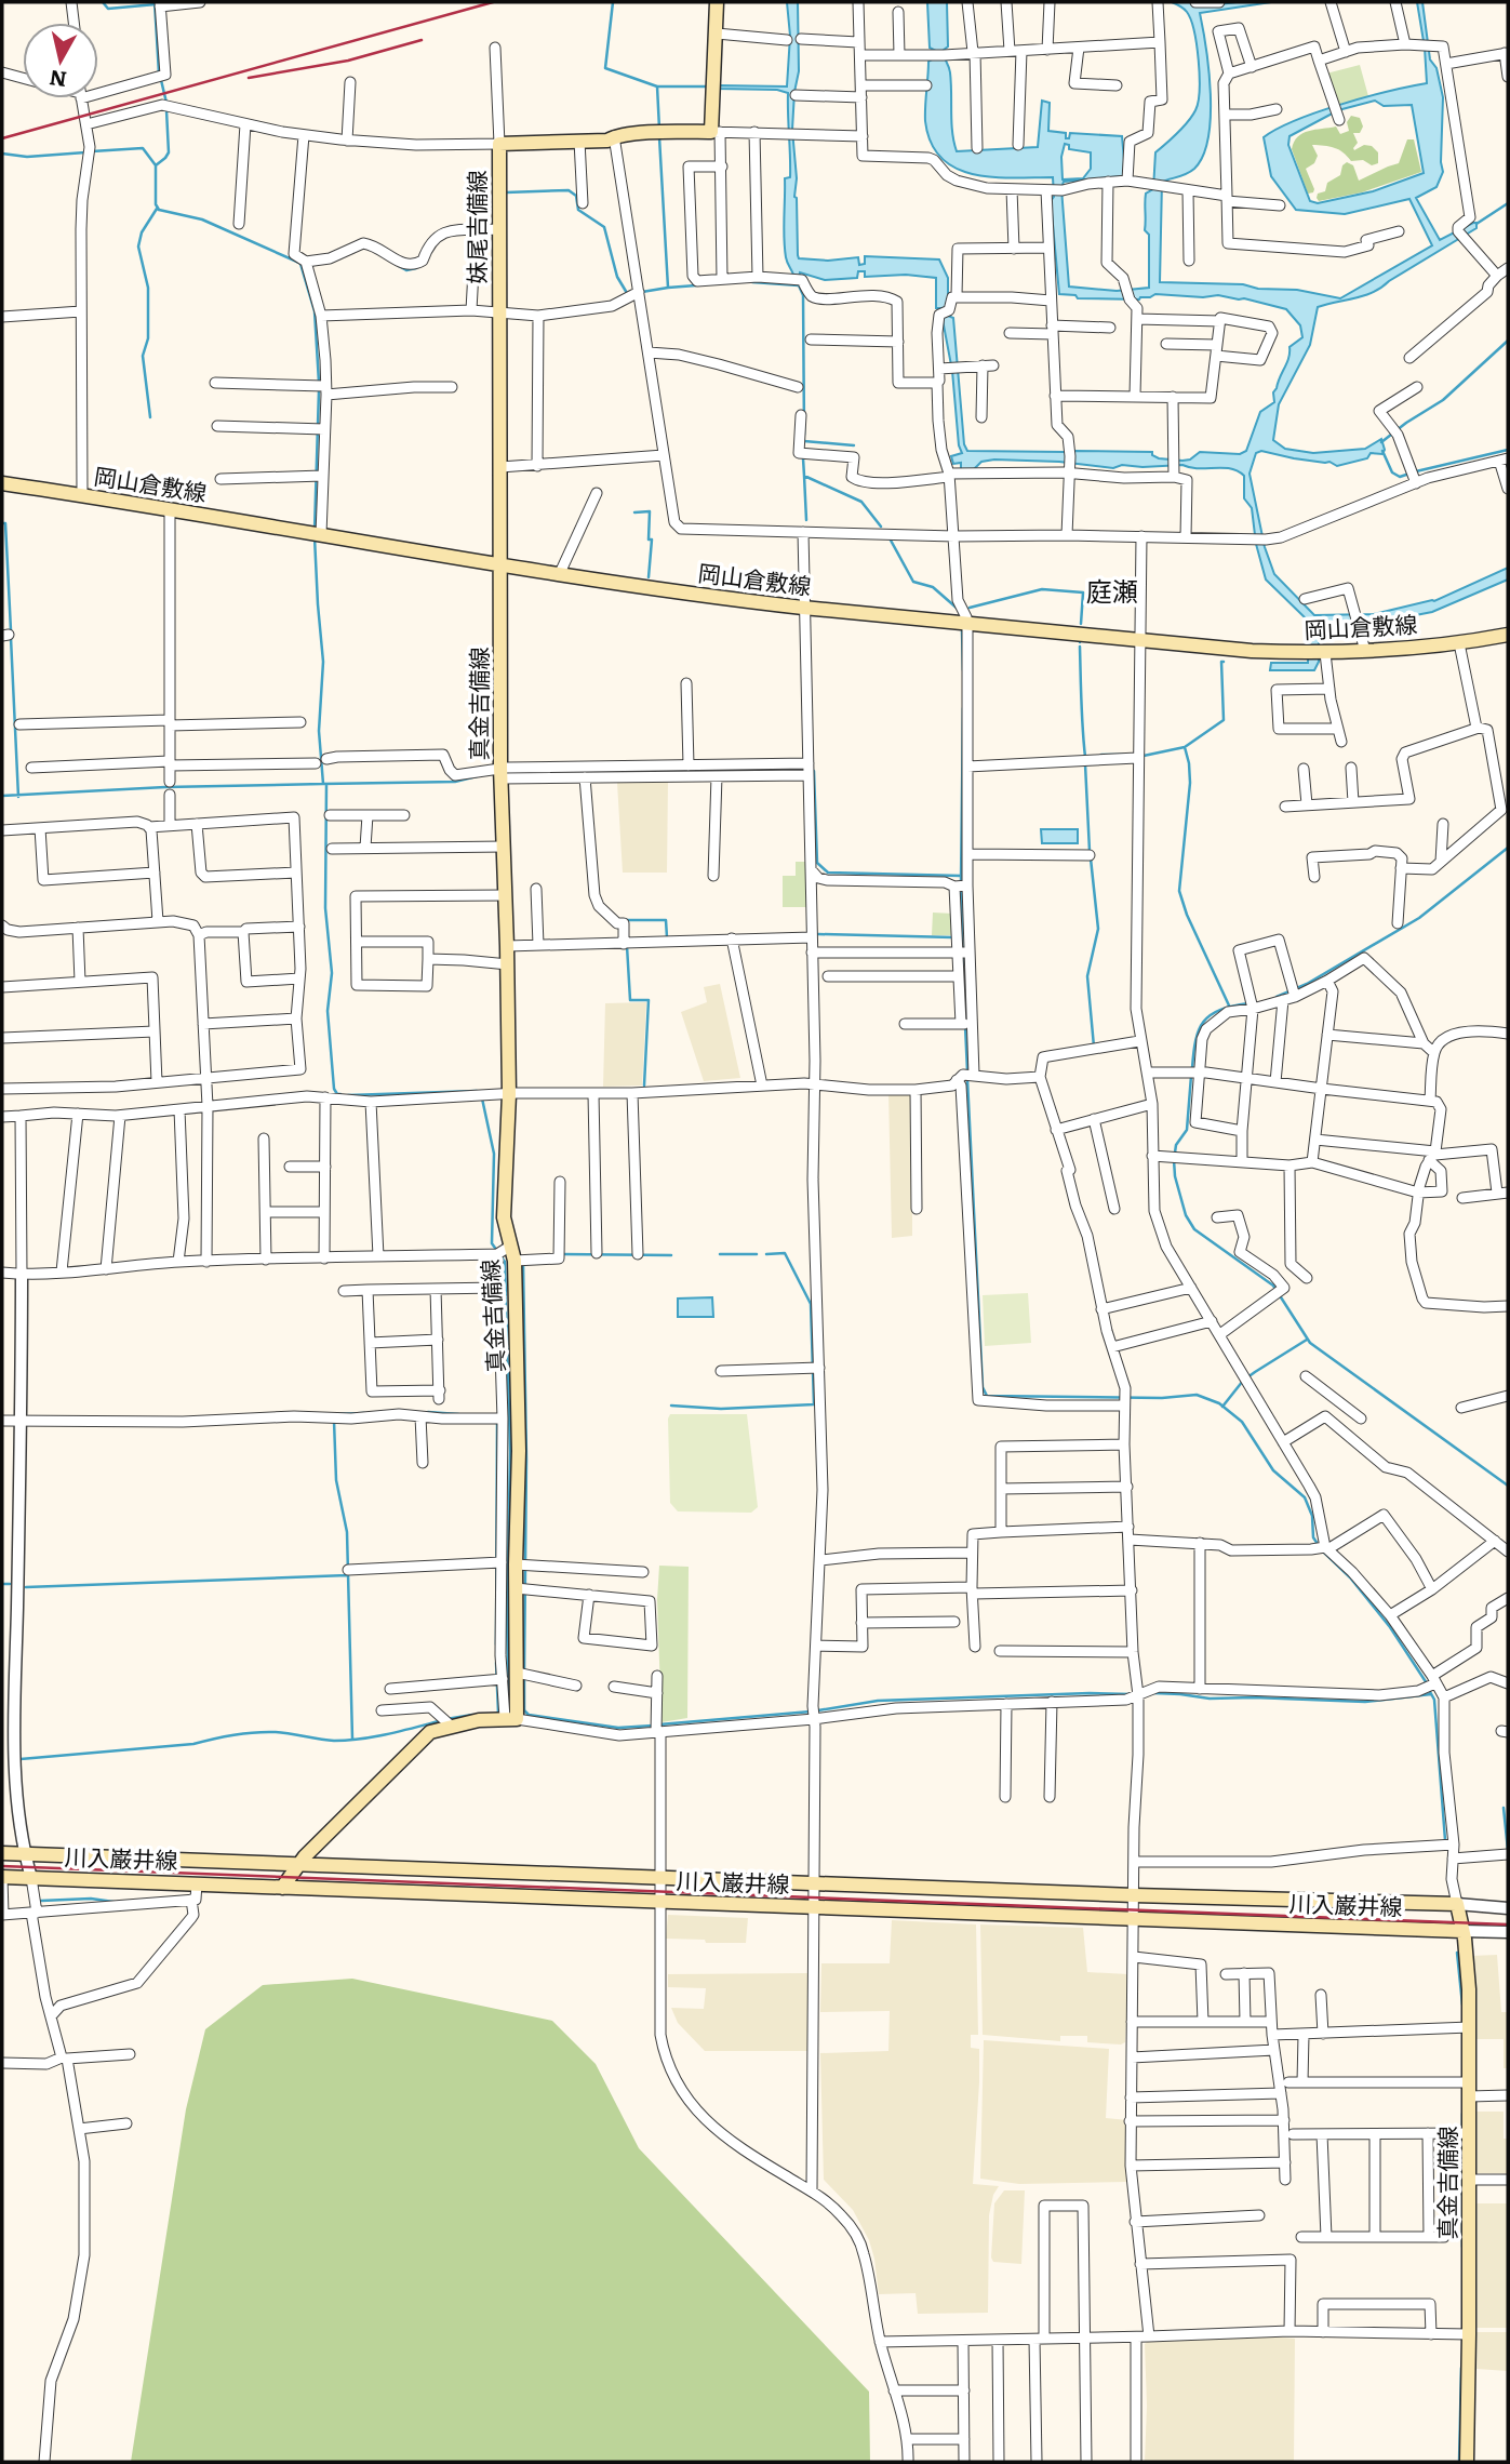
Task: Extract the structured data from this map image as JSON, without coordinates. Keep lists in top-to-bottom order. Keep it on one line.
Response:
{"streets":{"main road":["妹尾吉備線","岡山倉敷線","真金吉備線","川入巌井線"]},"crossings":[["妹尾吉備線","岡山倉敷線"],["妹尾吉備線","真金吉備線"],["岡山倉敷線","真金吉備線"],["真金吉備線","川入巌井線"]],"districts":["庭瀬"],"north":"bottom"}
